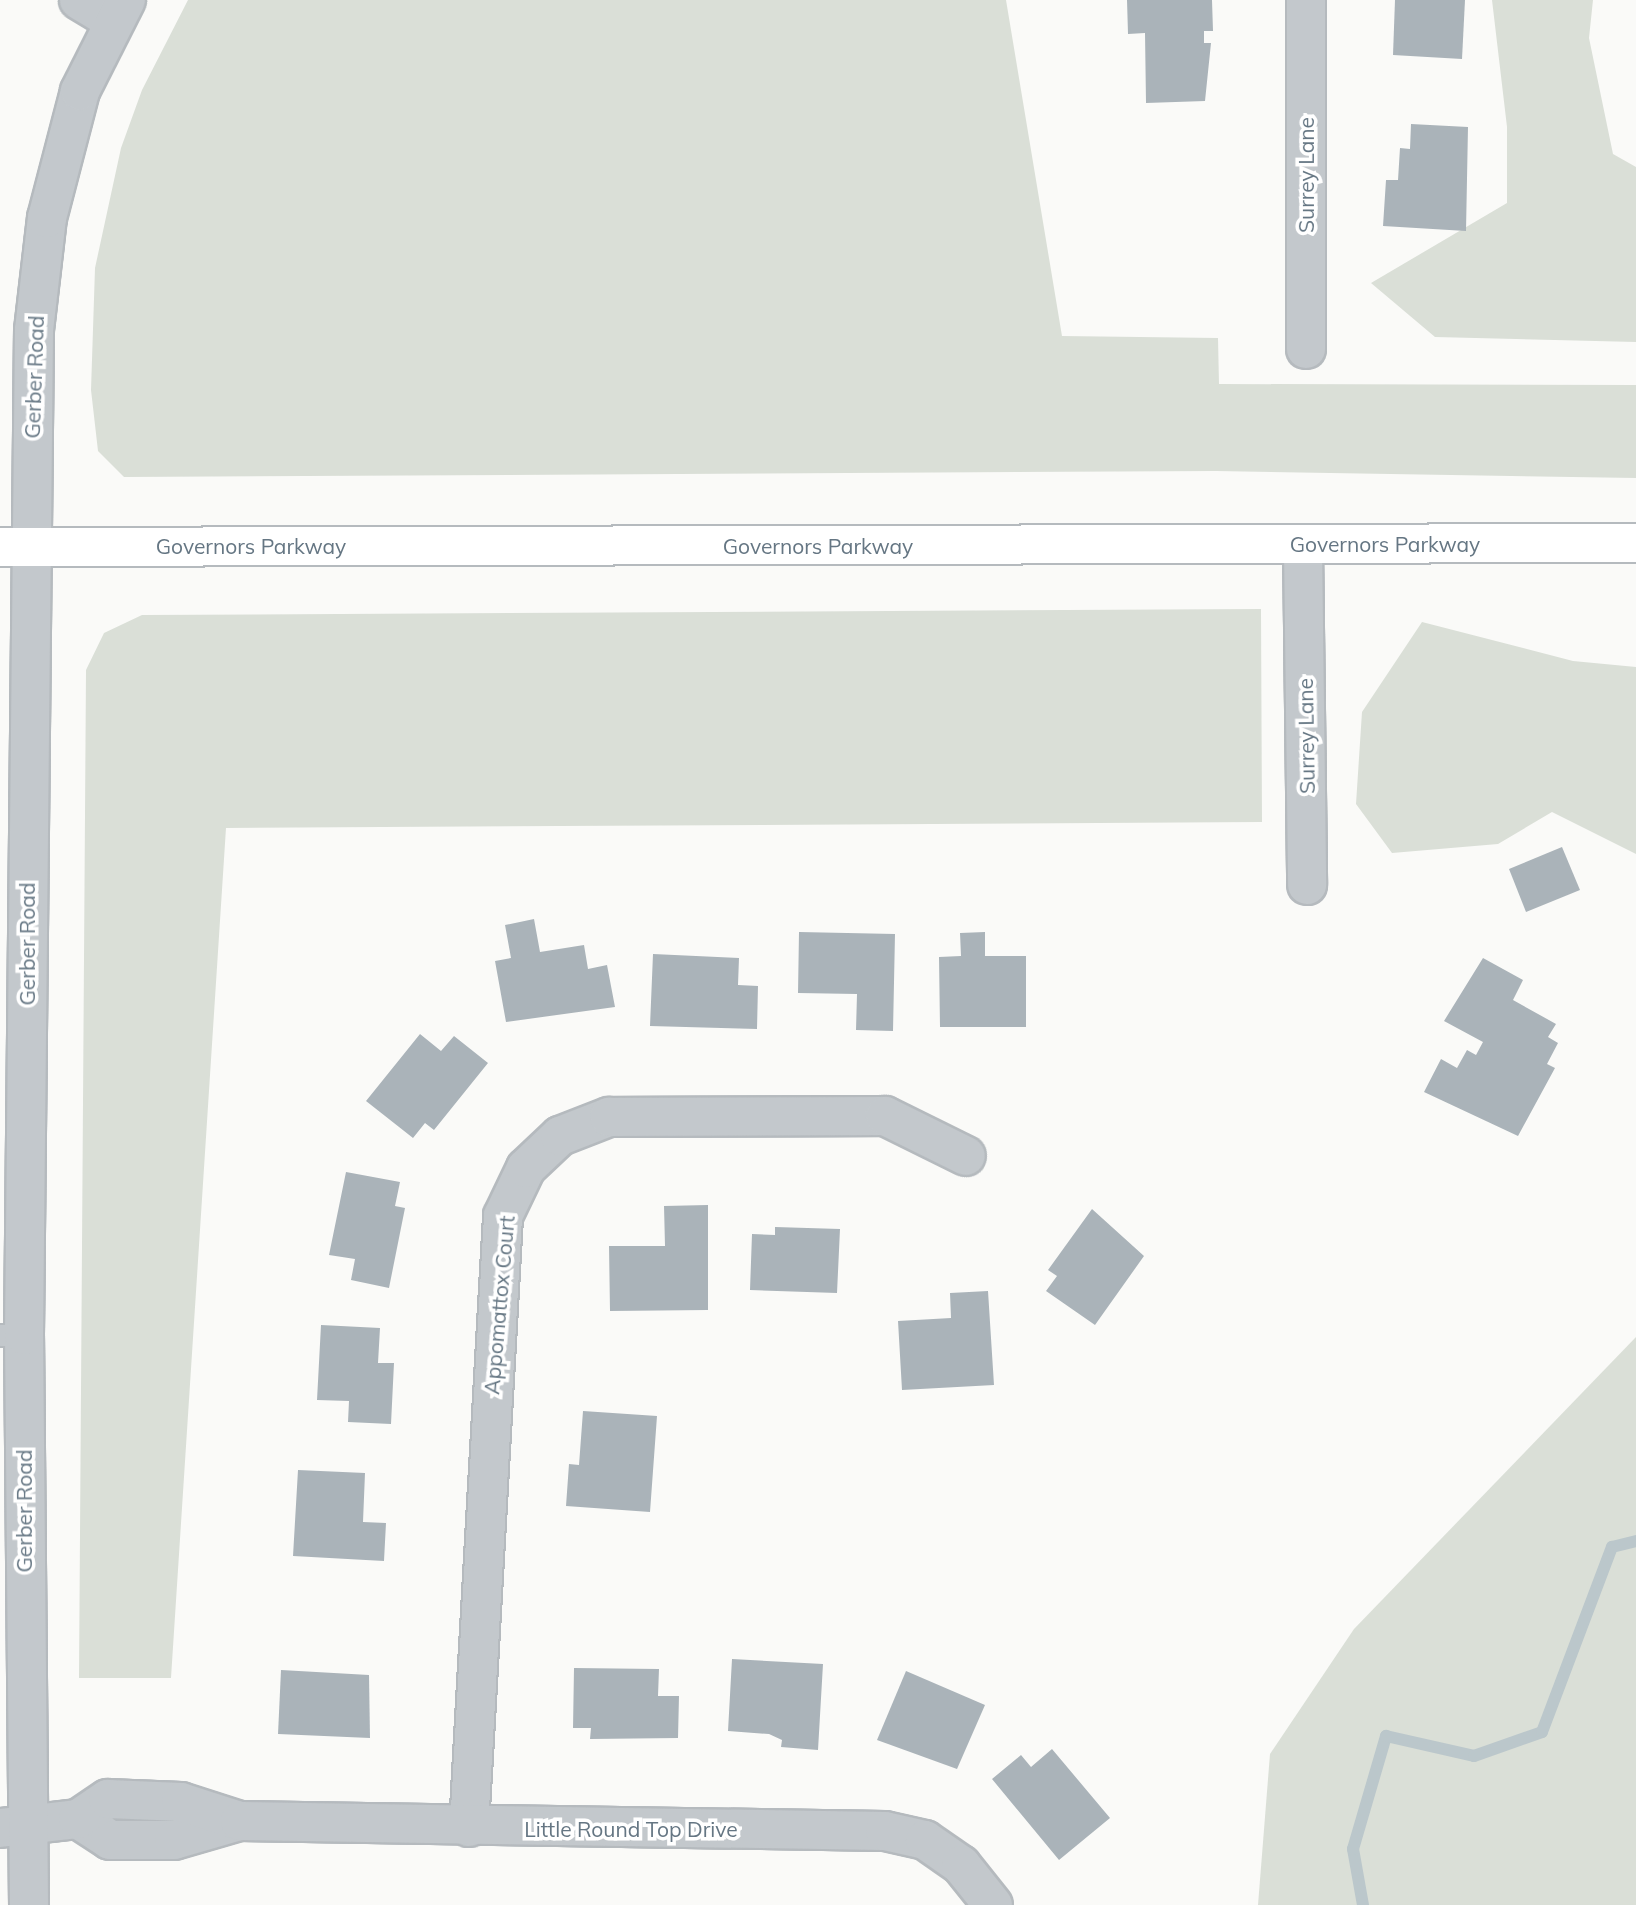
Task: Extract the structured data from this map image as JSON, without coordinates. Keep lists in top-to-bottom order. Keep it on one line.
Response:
{"streets":{"main road":["Governors Parkway"],"street":["Surrey Lane","Gerber Road","Appomattox Court","Little Round Top Drive"]},"crossings":[["Surrey Lane","Governors Parkway"],["Gerber Road","Governors Parkway"],["Gerber Road","Little Round Top Drive"],["Appomattox Court","Little Round Top Drive"]]}
